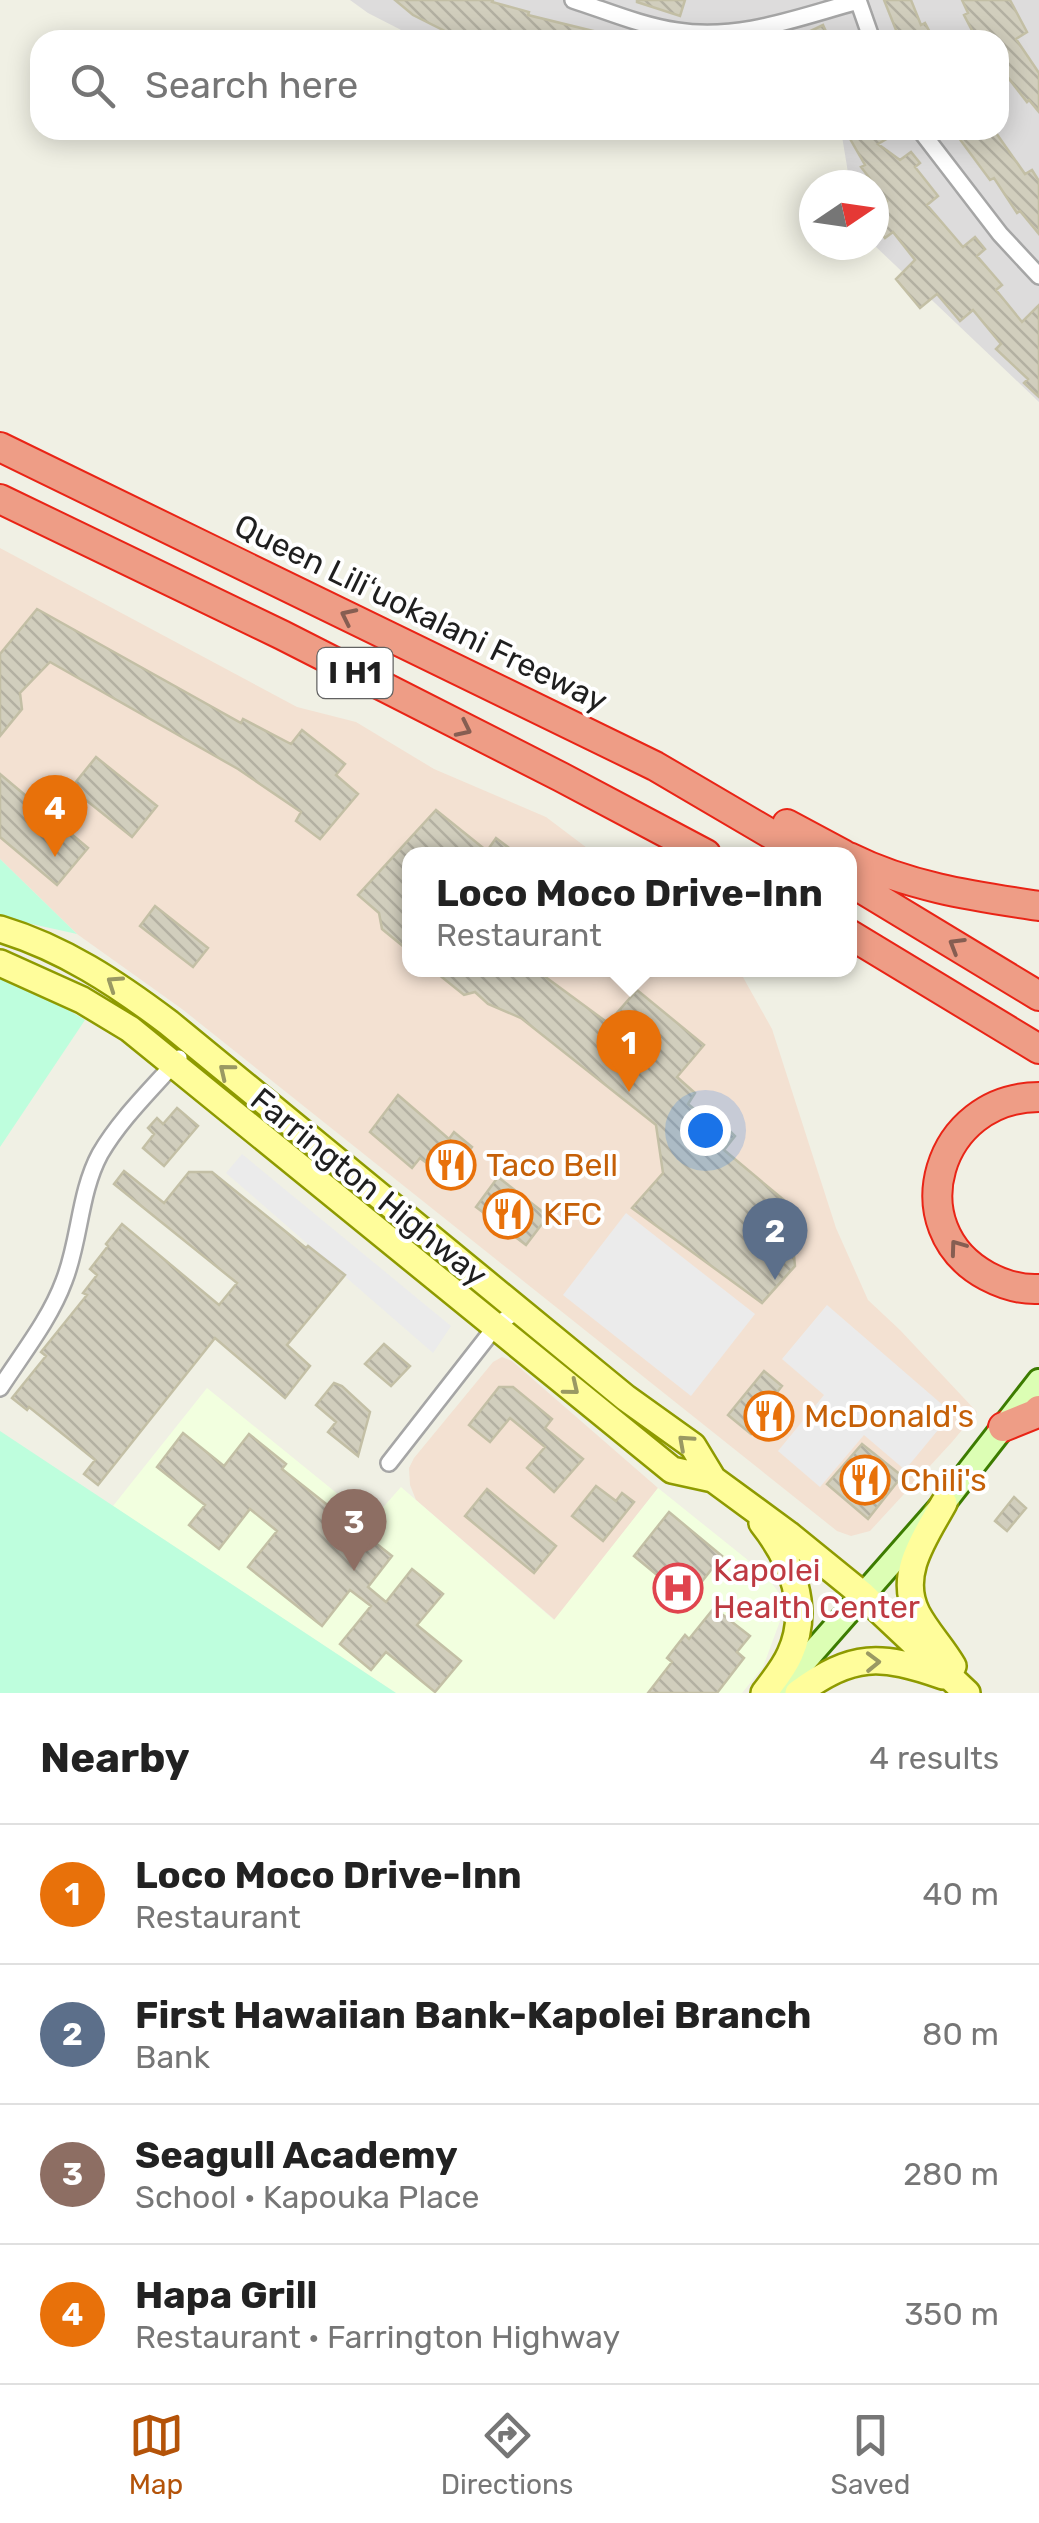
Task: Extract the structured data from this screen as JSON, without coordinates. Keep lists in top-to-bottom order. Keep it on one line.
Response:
{"streets":{"highway":["Queen Liliʻuokalani Freeway","I H1"],"main road":["Farrington Highway"]},"places":{"restaurant":["Taco Bell","KFC","McDonald's","Chili's"],"hospital":["Kapolei Health Center"]},"north":"right","page":{"search":"Search here","pins":["4","1","2","3"],"popup":["Loco Moco Drive-Inn","Restaurant"],"heading":["Nearby","4 results"],"list":[{"mark":"1","name":"Loco Moco Drive-Inn","note":"Restaurant","value":"40 m"},{"mark":"2","name":"First Hawaiian Bank-Kapolei Branch","note":"Bank","value":"80 m"},{"mark":"3","name":"Seagull Academy","note":"School · Kapouka Place","value":"280 m"},{"mark":"4","name":"Hapa Grill","note":"Restaurant · Farrington Highway","value":"350 m"}],"nav":["Map","Directions","Saved"]}}
